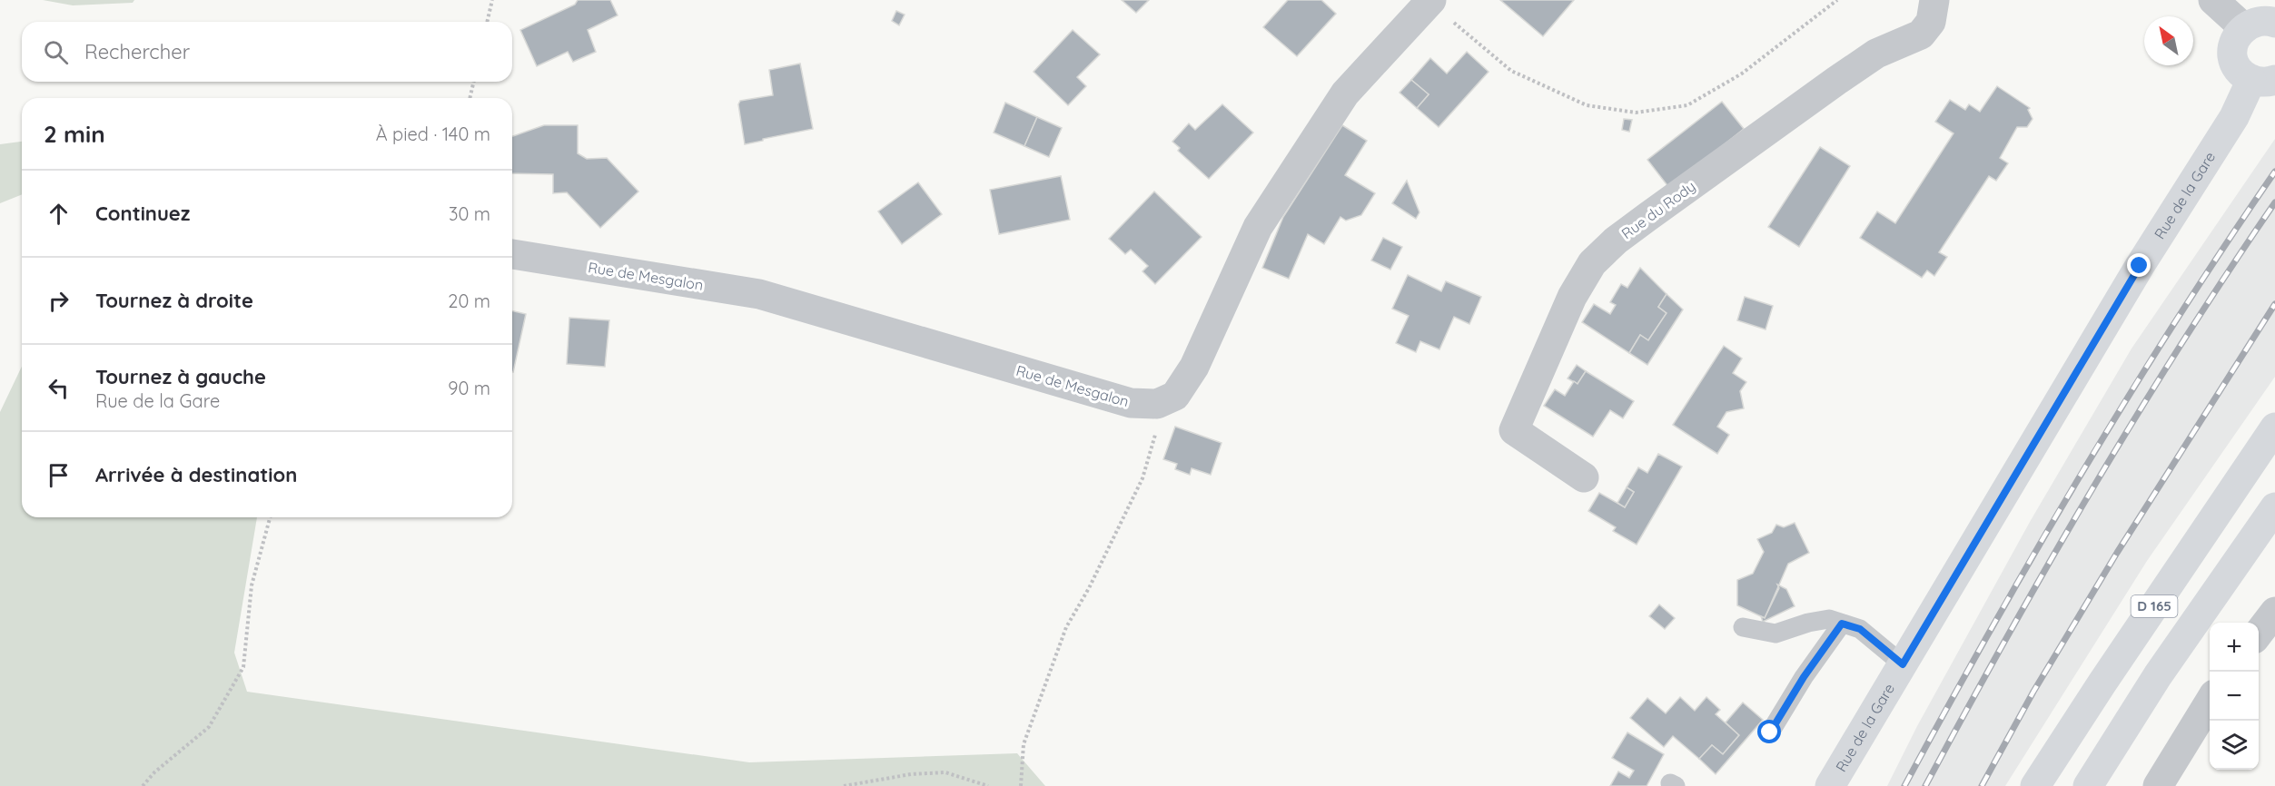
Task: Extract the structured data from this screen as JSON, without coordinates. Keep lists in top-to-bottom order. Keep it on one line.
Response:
{"streets":{"main road":["Rue de la Gare","D 165"],"street":["Rue du Rody","Rue de Mesgalon"]},"north":"top left","page":{"search":"Rechercher","heading":["2 min","À pied · 140 m"],"list":[["Continuez","30 m"],["Tournez à droite","20 m"],["Tournez à gauche","Rue de la Gare","90 m"],"Arrivée à destination"],"map_buttons":["+","−"]}}
